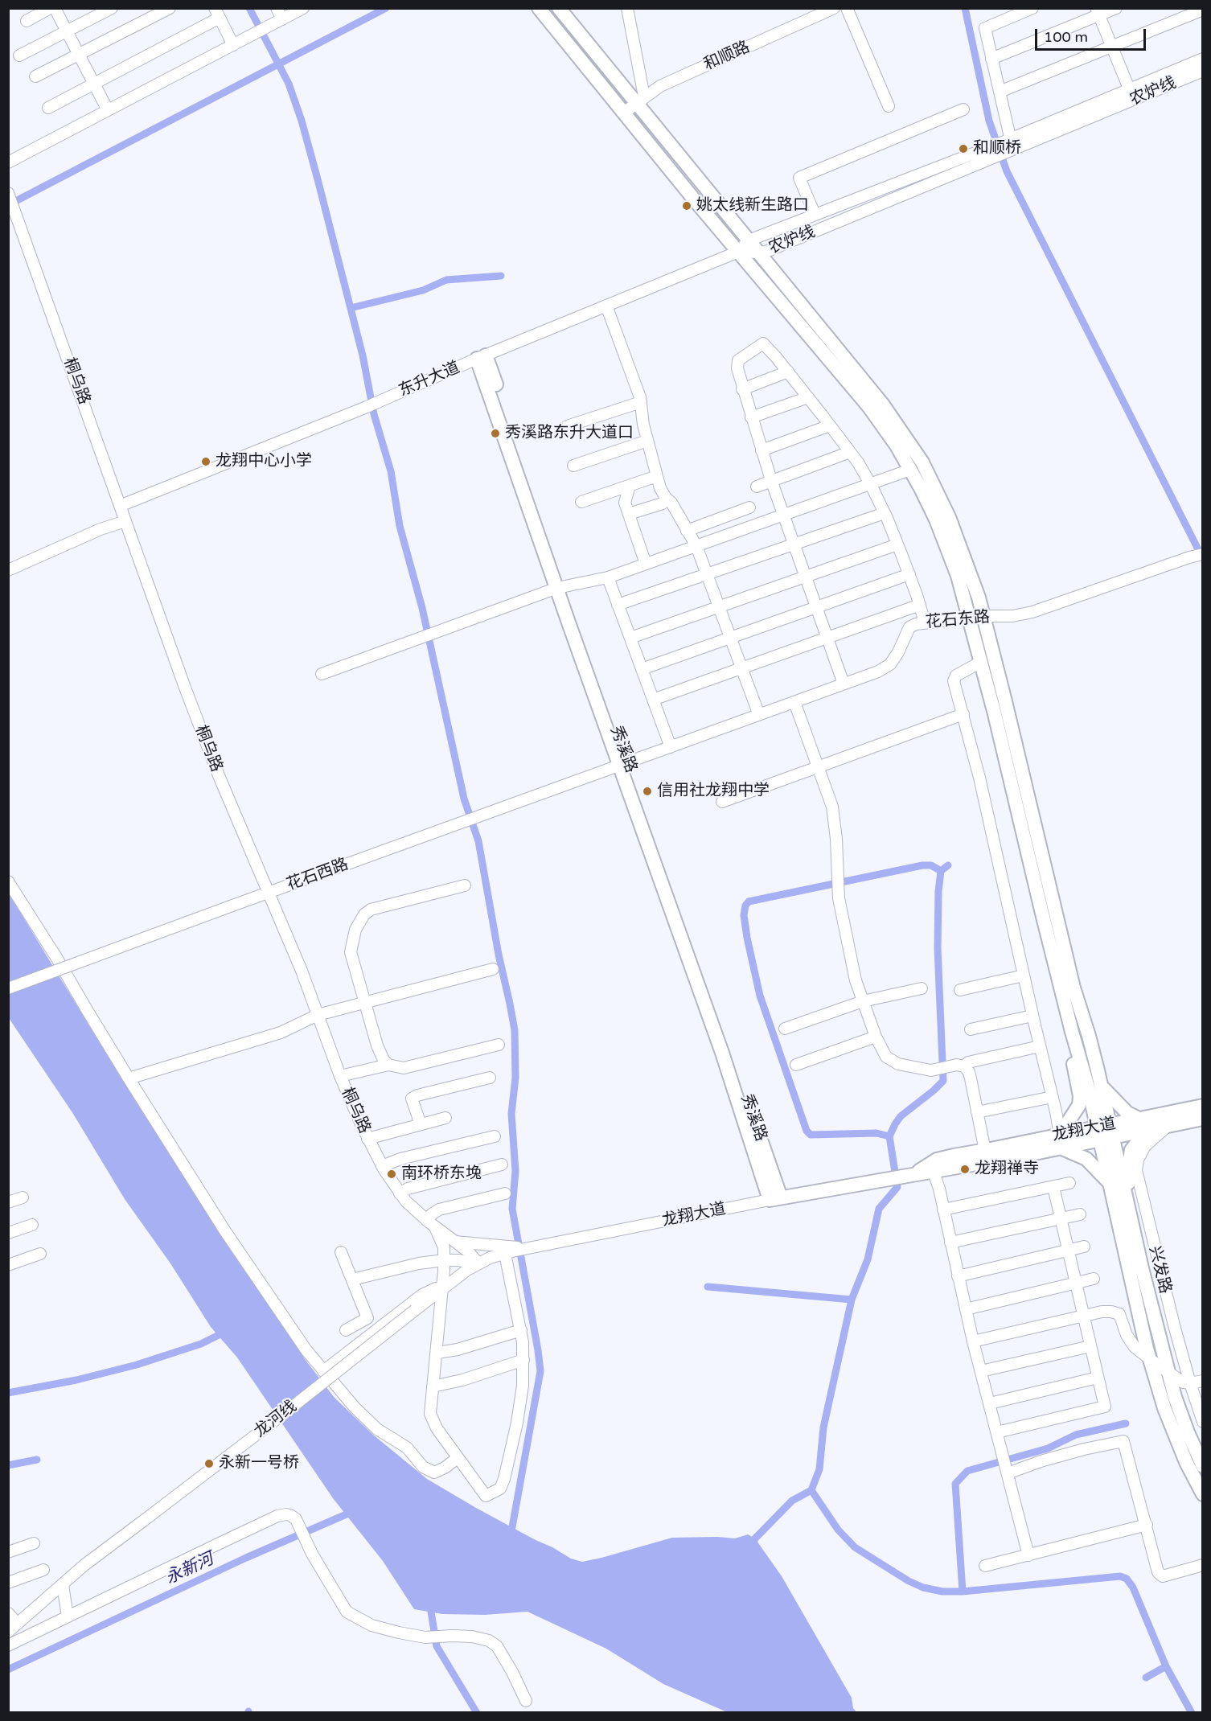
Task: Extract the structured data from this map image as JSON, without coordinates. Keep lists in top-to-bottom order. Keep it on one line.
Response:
{"streets":{"main road":["秀溪路","龙翔大道"],"street":["和顺路","农炉线","东升大道","桐乌路","花石东路","花石西路","兴发路","龙河线"]},"crossings":[["农炉线","东升大道"],["东升大道","桐乌路"],["东升大道","秀溪路"],["桐乌路","花石西路"],["桐乌路","龙翔大道"],["桐乌路","龙河线"],["花石东路","秀溪路"],["花石东路","花石西路"],["秀溪路","花石西路"],["秀溪路","龙翔大道"],["龙翔大道","兴发路"],["龙翔大道","龙河线"]],"water":["永新河"],"places":["和顺桥","姚太线新生路口","秀溪路东升大道口","龙翔中心小学","信用社龙翔中学","龙翔禅寺","南环桥东堍","永新一号桥"],"scale_bar":"100 m"}
